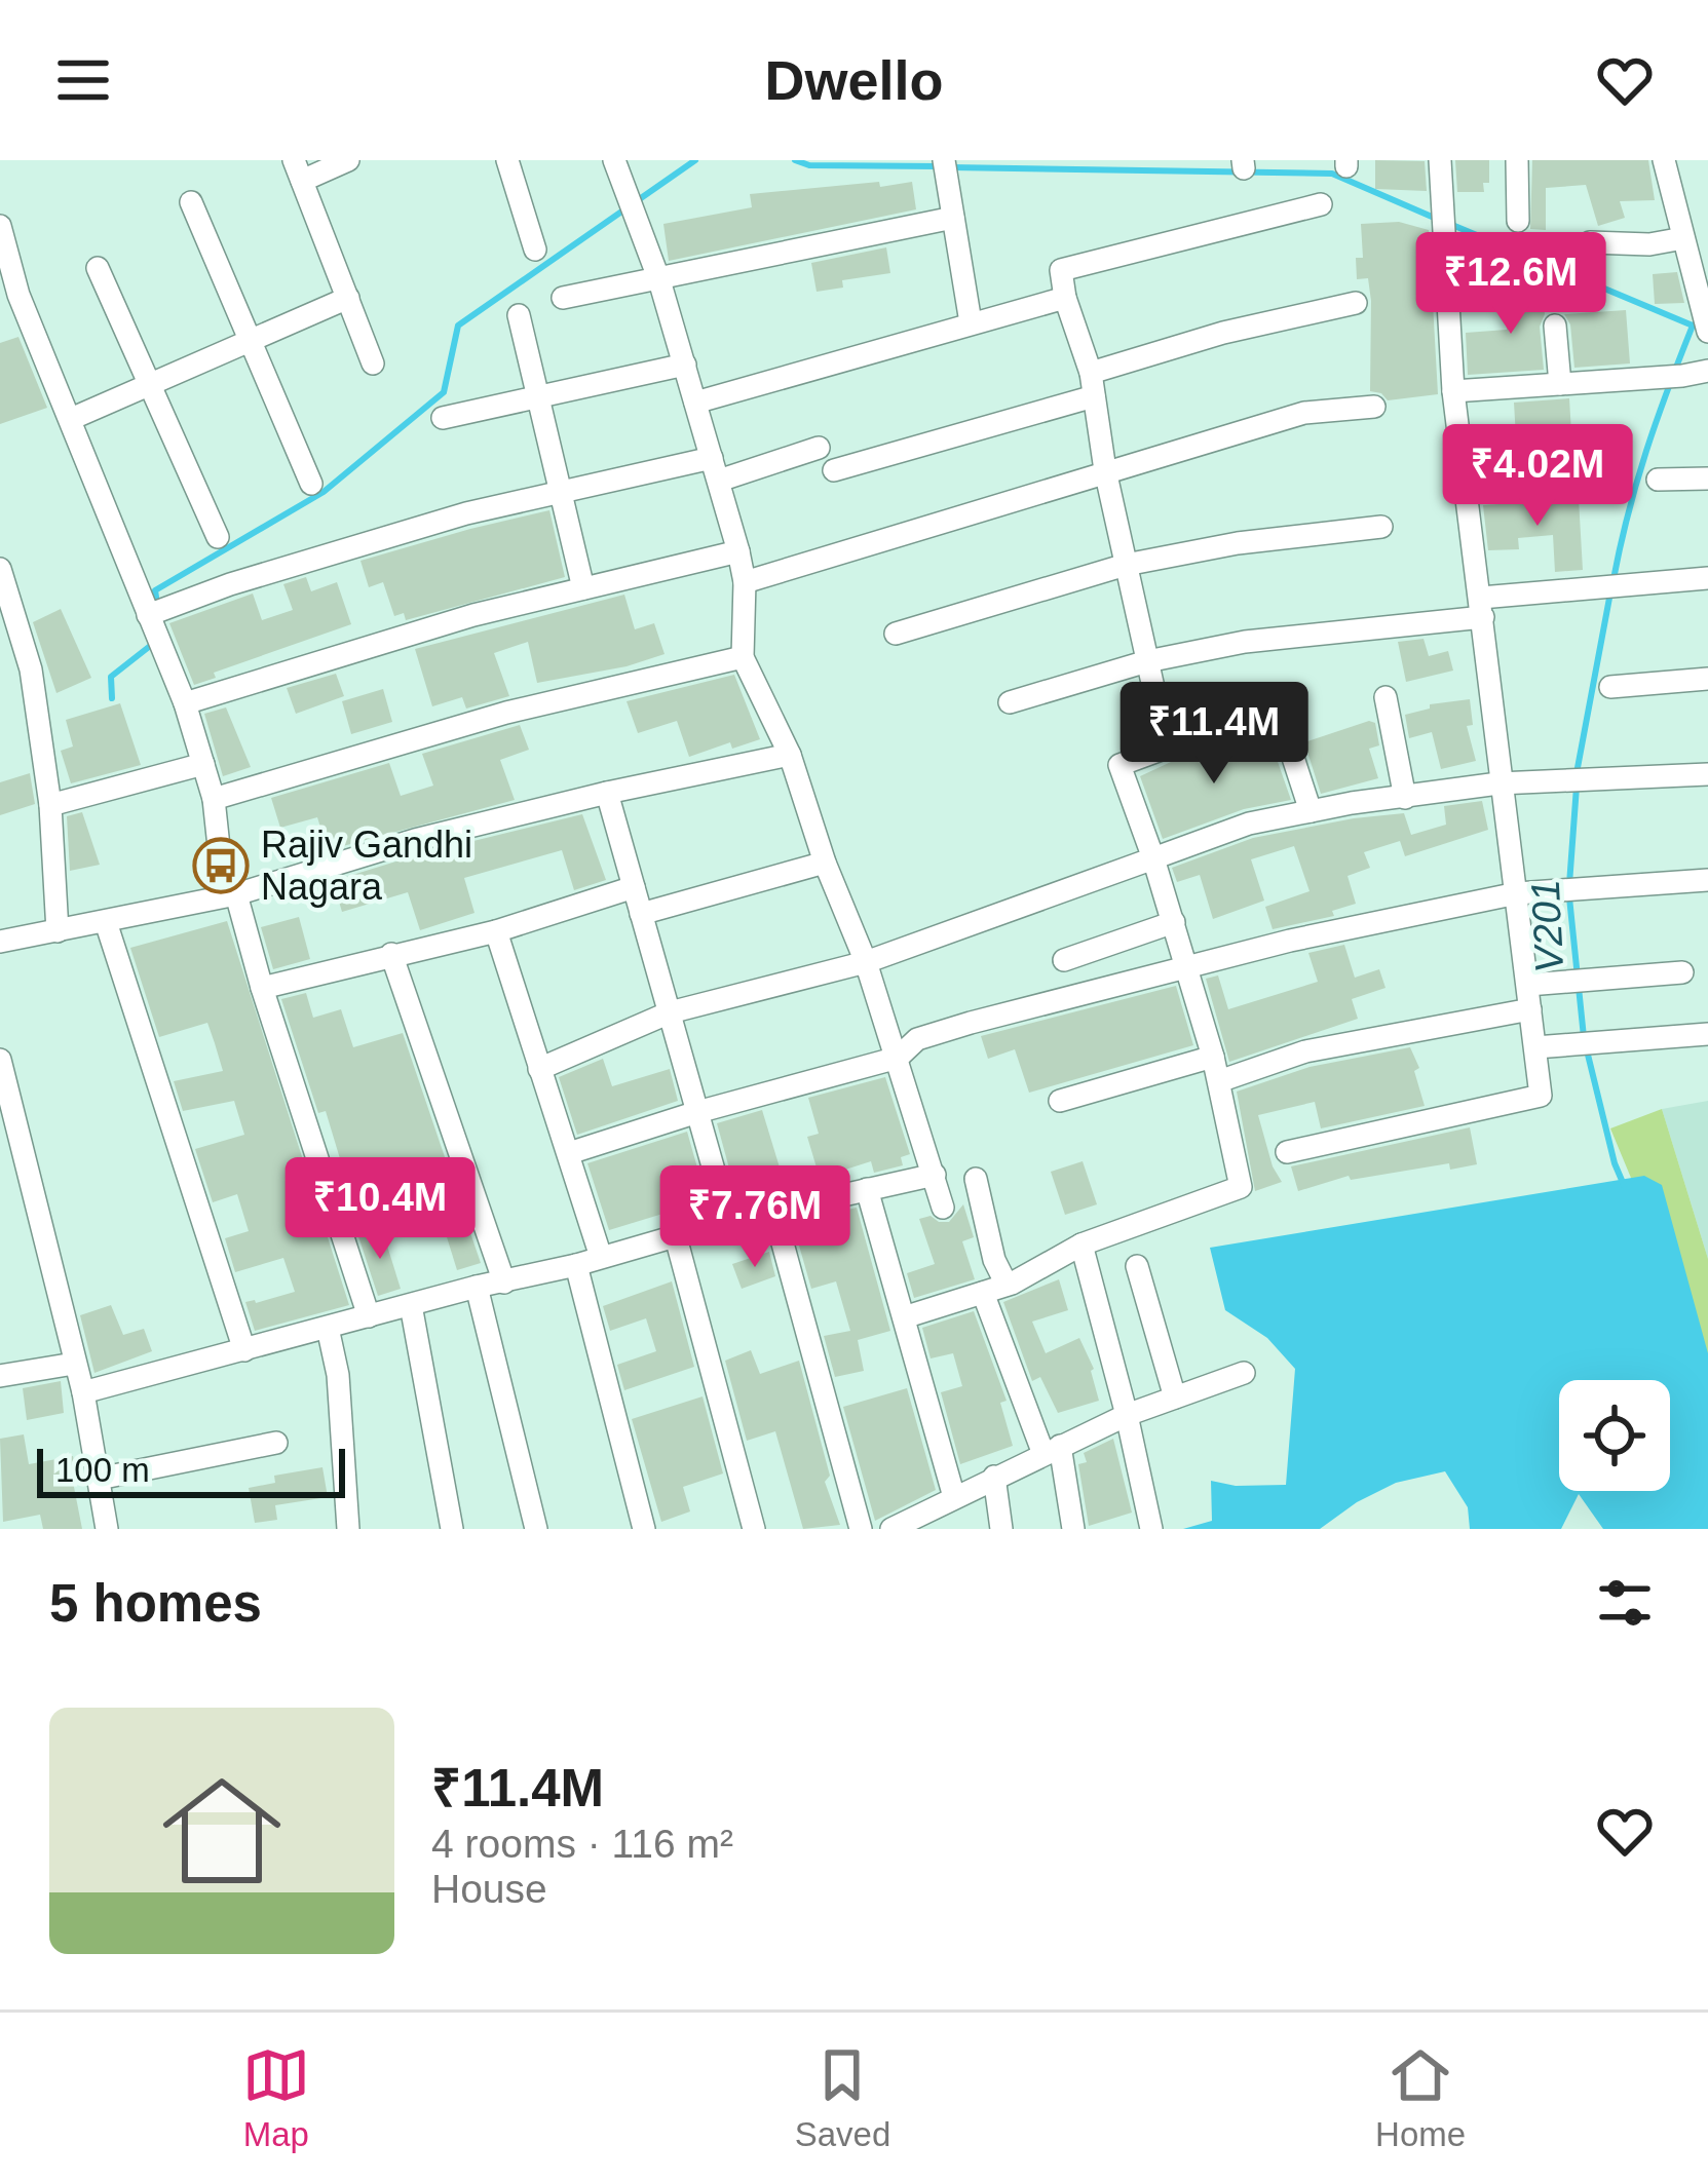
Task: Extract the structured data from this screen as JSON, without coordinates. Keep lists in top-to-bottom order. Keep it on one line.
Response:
{"water":["V201"],"places":{"bus stop":["Rajiv Gandhi Nagara"]},"scale_bar":"100 m","page":{"header":"Dwello","price":["₹12.6M","₹4.02M","₹11.4M","₹10.4M","₹7.76M"],"scale":"100 m","heading":"5 homes","list":[{"name":"₹11.4M","note":"4 rooms · 116 m² · House"}],"tabs":["Map","Saved","Home"]}}
